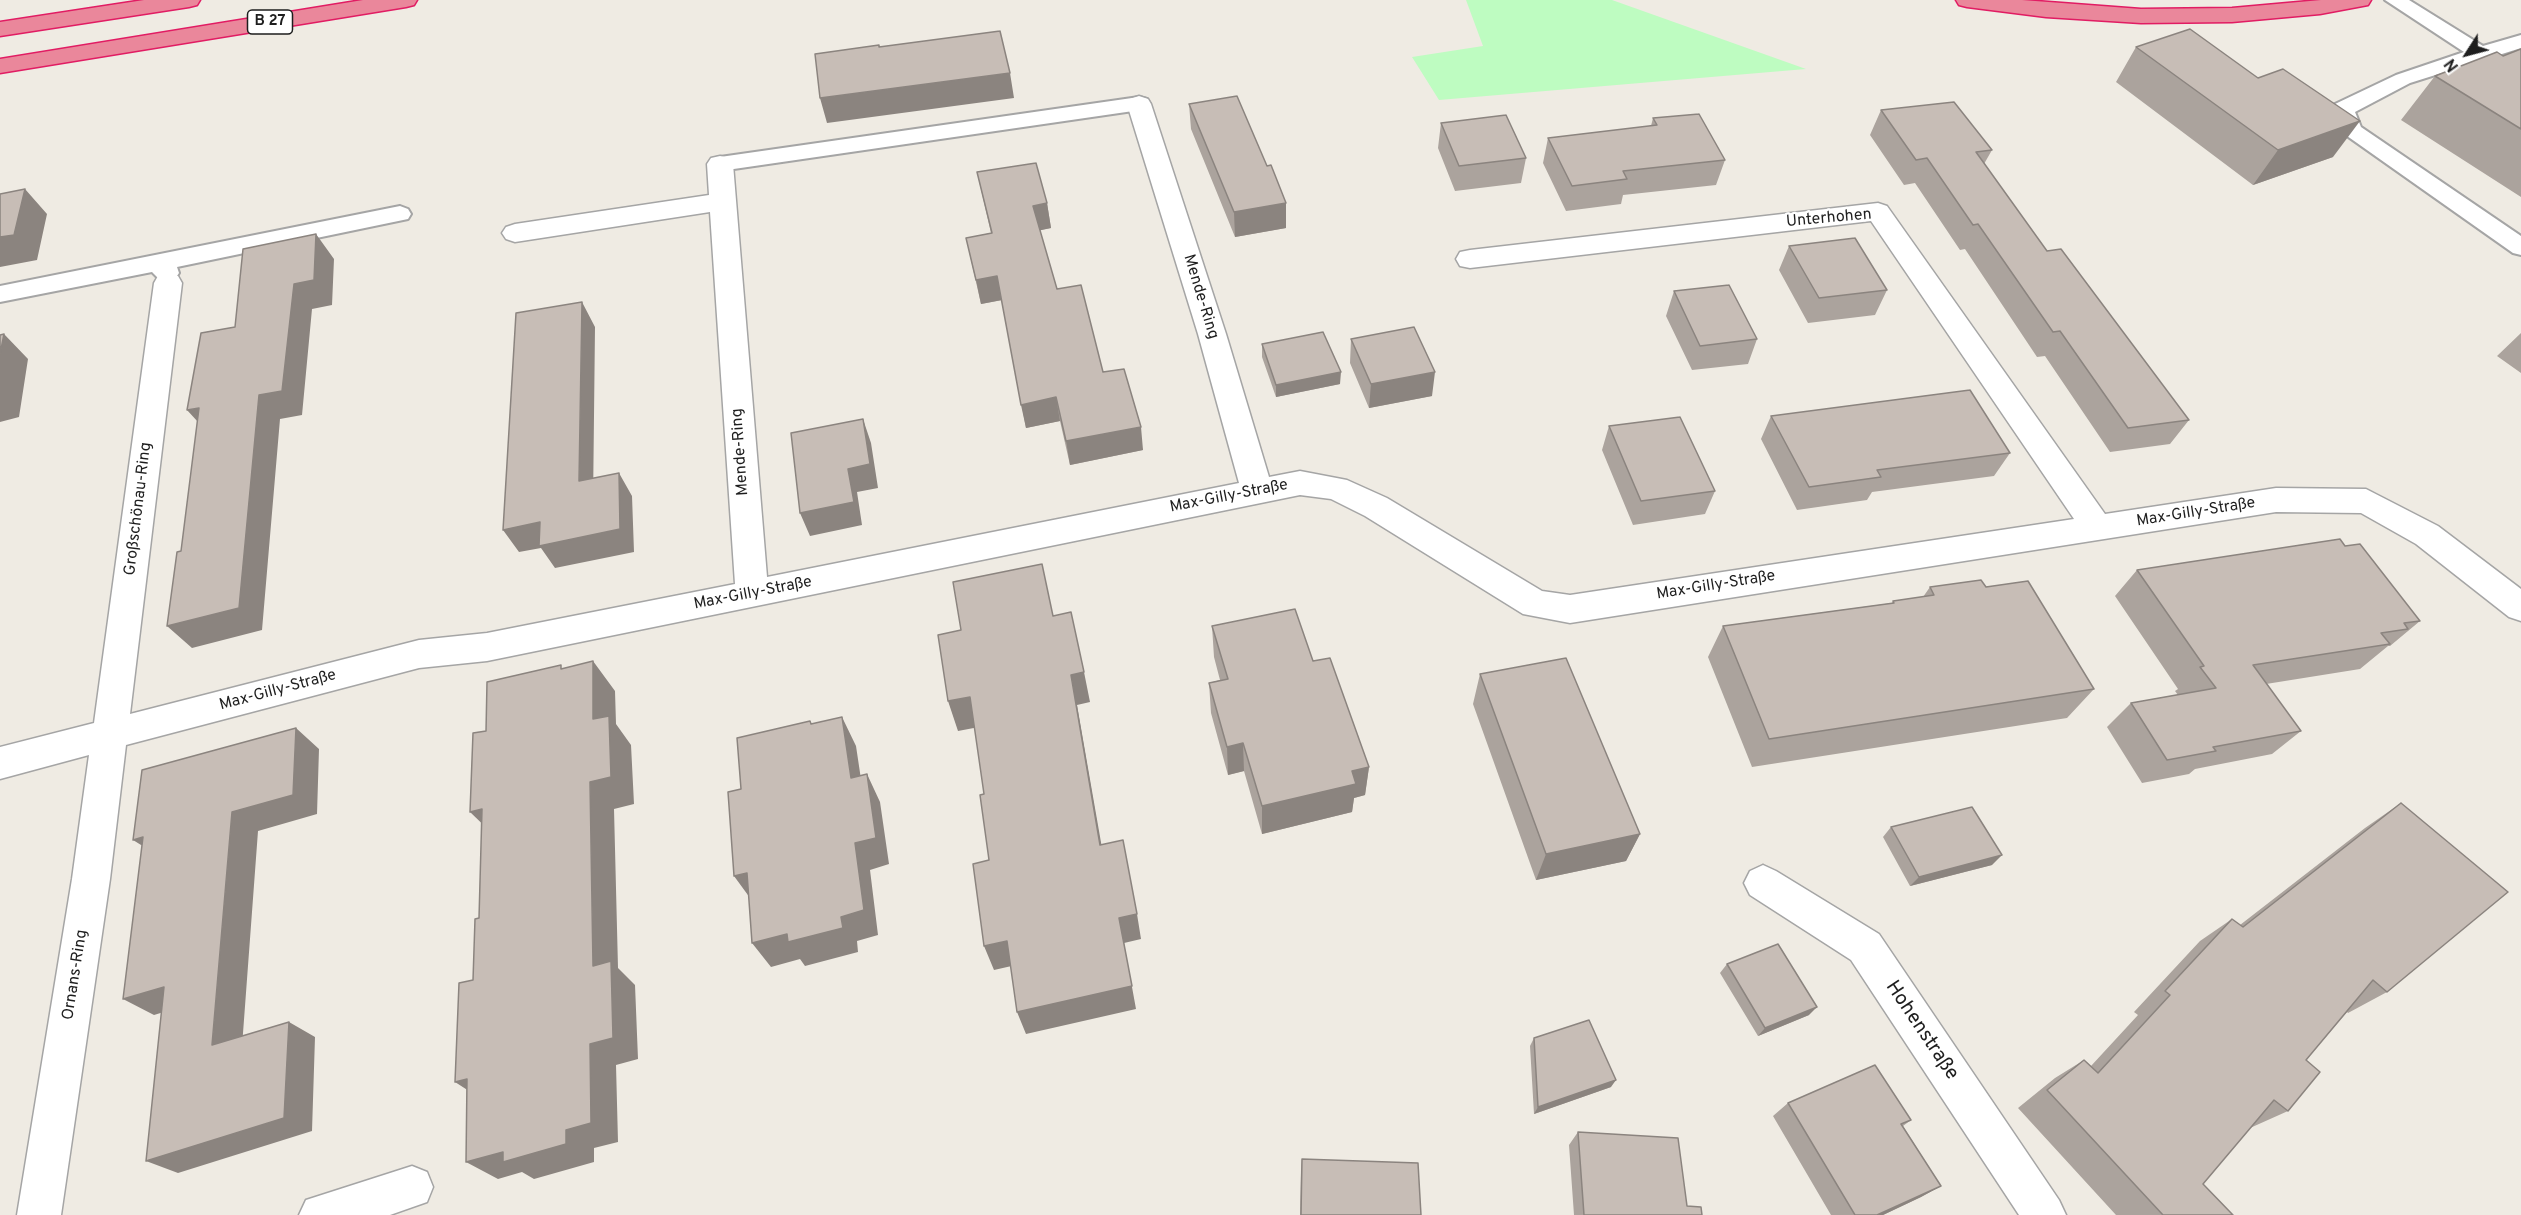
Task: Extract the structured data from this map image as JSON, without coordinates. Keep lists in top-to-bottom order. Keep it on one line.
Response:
{"streets":{"highway":["B 27"],"street":["Unterhohen","Mende-Ring","Max-Gilly-Straße","Großschönau-Ring","Ornans-Ring","Hohenstraße"]},"crossings":[["Unterhohen","Max-Gilly-Straße"],["Mende-Ring","Max-Gilly-Straße"],["Max-Gilly-Straße","Großschönau-Ring"],["Max-Gilly-Straße","Ornans-Ring"],["Großschönau-Ring","Ornans-Ring"]],"north":"bottom left"}
